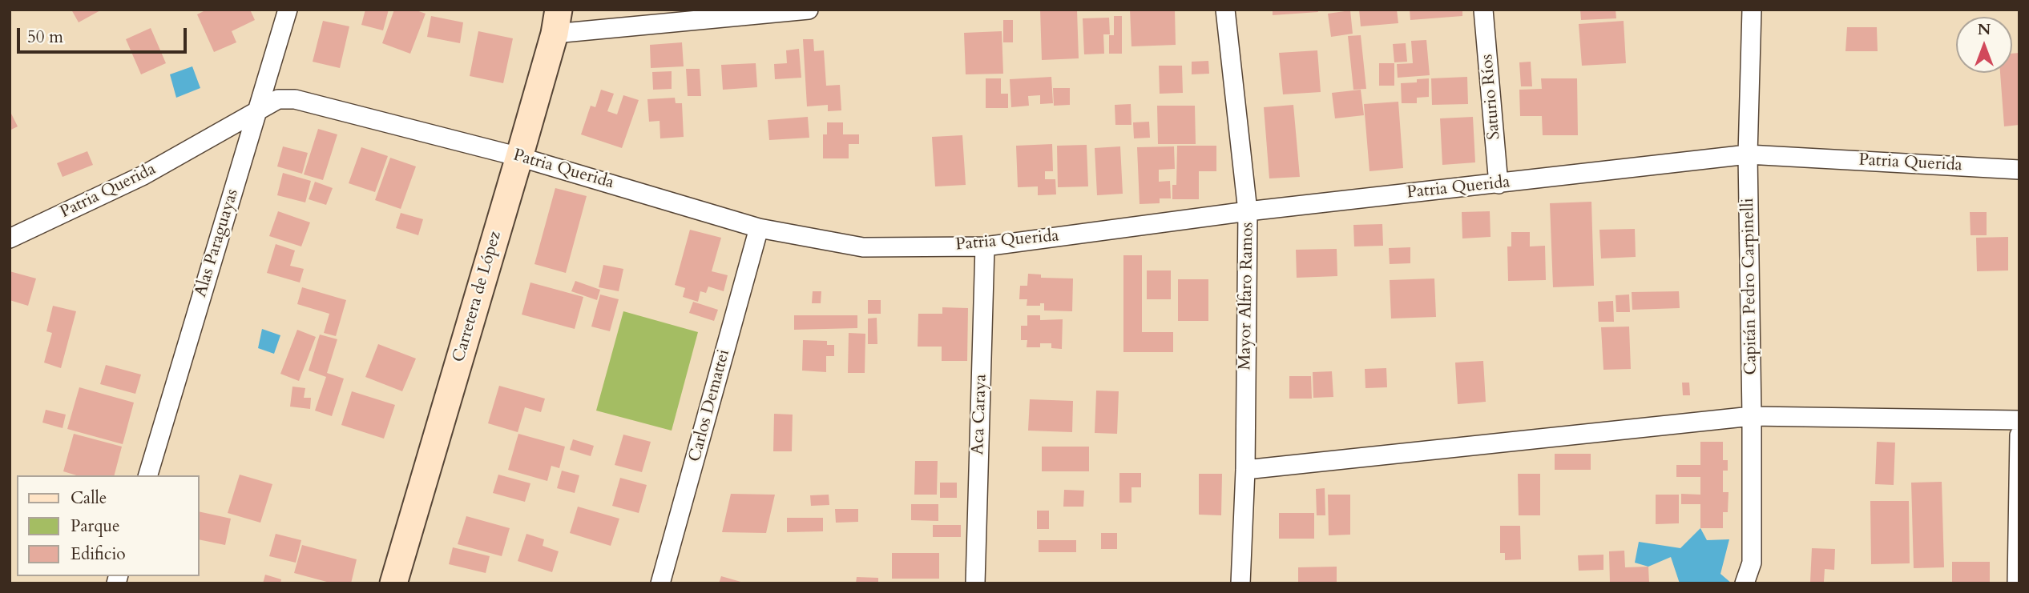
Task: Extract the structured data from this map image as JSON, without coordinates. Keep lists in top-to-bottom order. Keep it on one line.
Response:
{"streets":{"main road":["Carretera de López"],"street":["Saturio Ríos","Patria Querida","Alas Paraguayas","Capitán Pedro Carpinelli","Mayor Alfaro Ramos","Carlos Demattei","Aca Caraya"]},"crossings":[["Saturio Ríos","Patria Querida"],["Patria Querida","Alas Paraguayas"],["Patria Querida","Capitán Pedro Carpinelli"],["Patria Querida","Mayor Alfaro Ramos"],["Patria Querida","Carretera de López"],["Patria Querida","Carlos Demattei"],["Patria Querida","Aca Caraya"]],"legend":["Calle","Parque","Edificio"],"scale_bar":"50 m","north":"top"}
